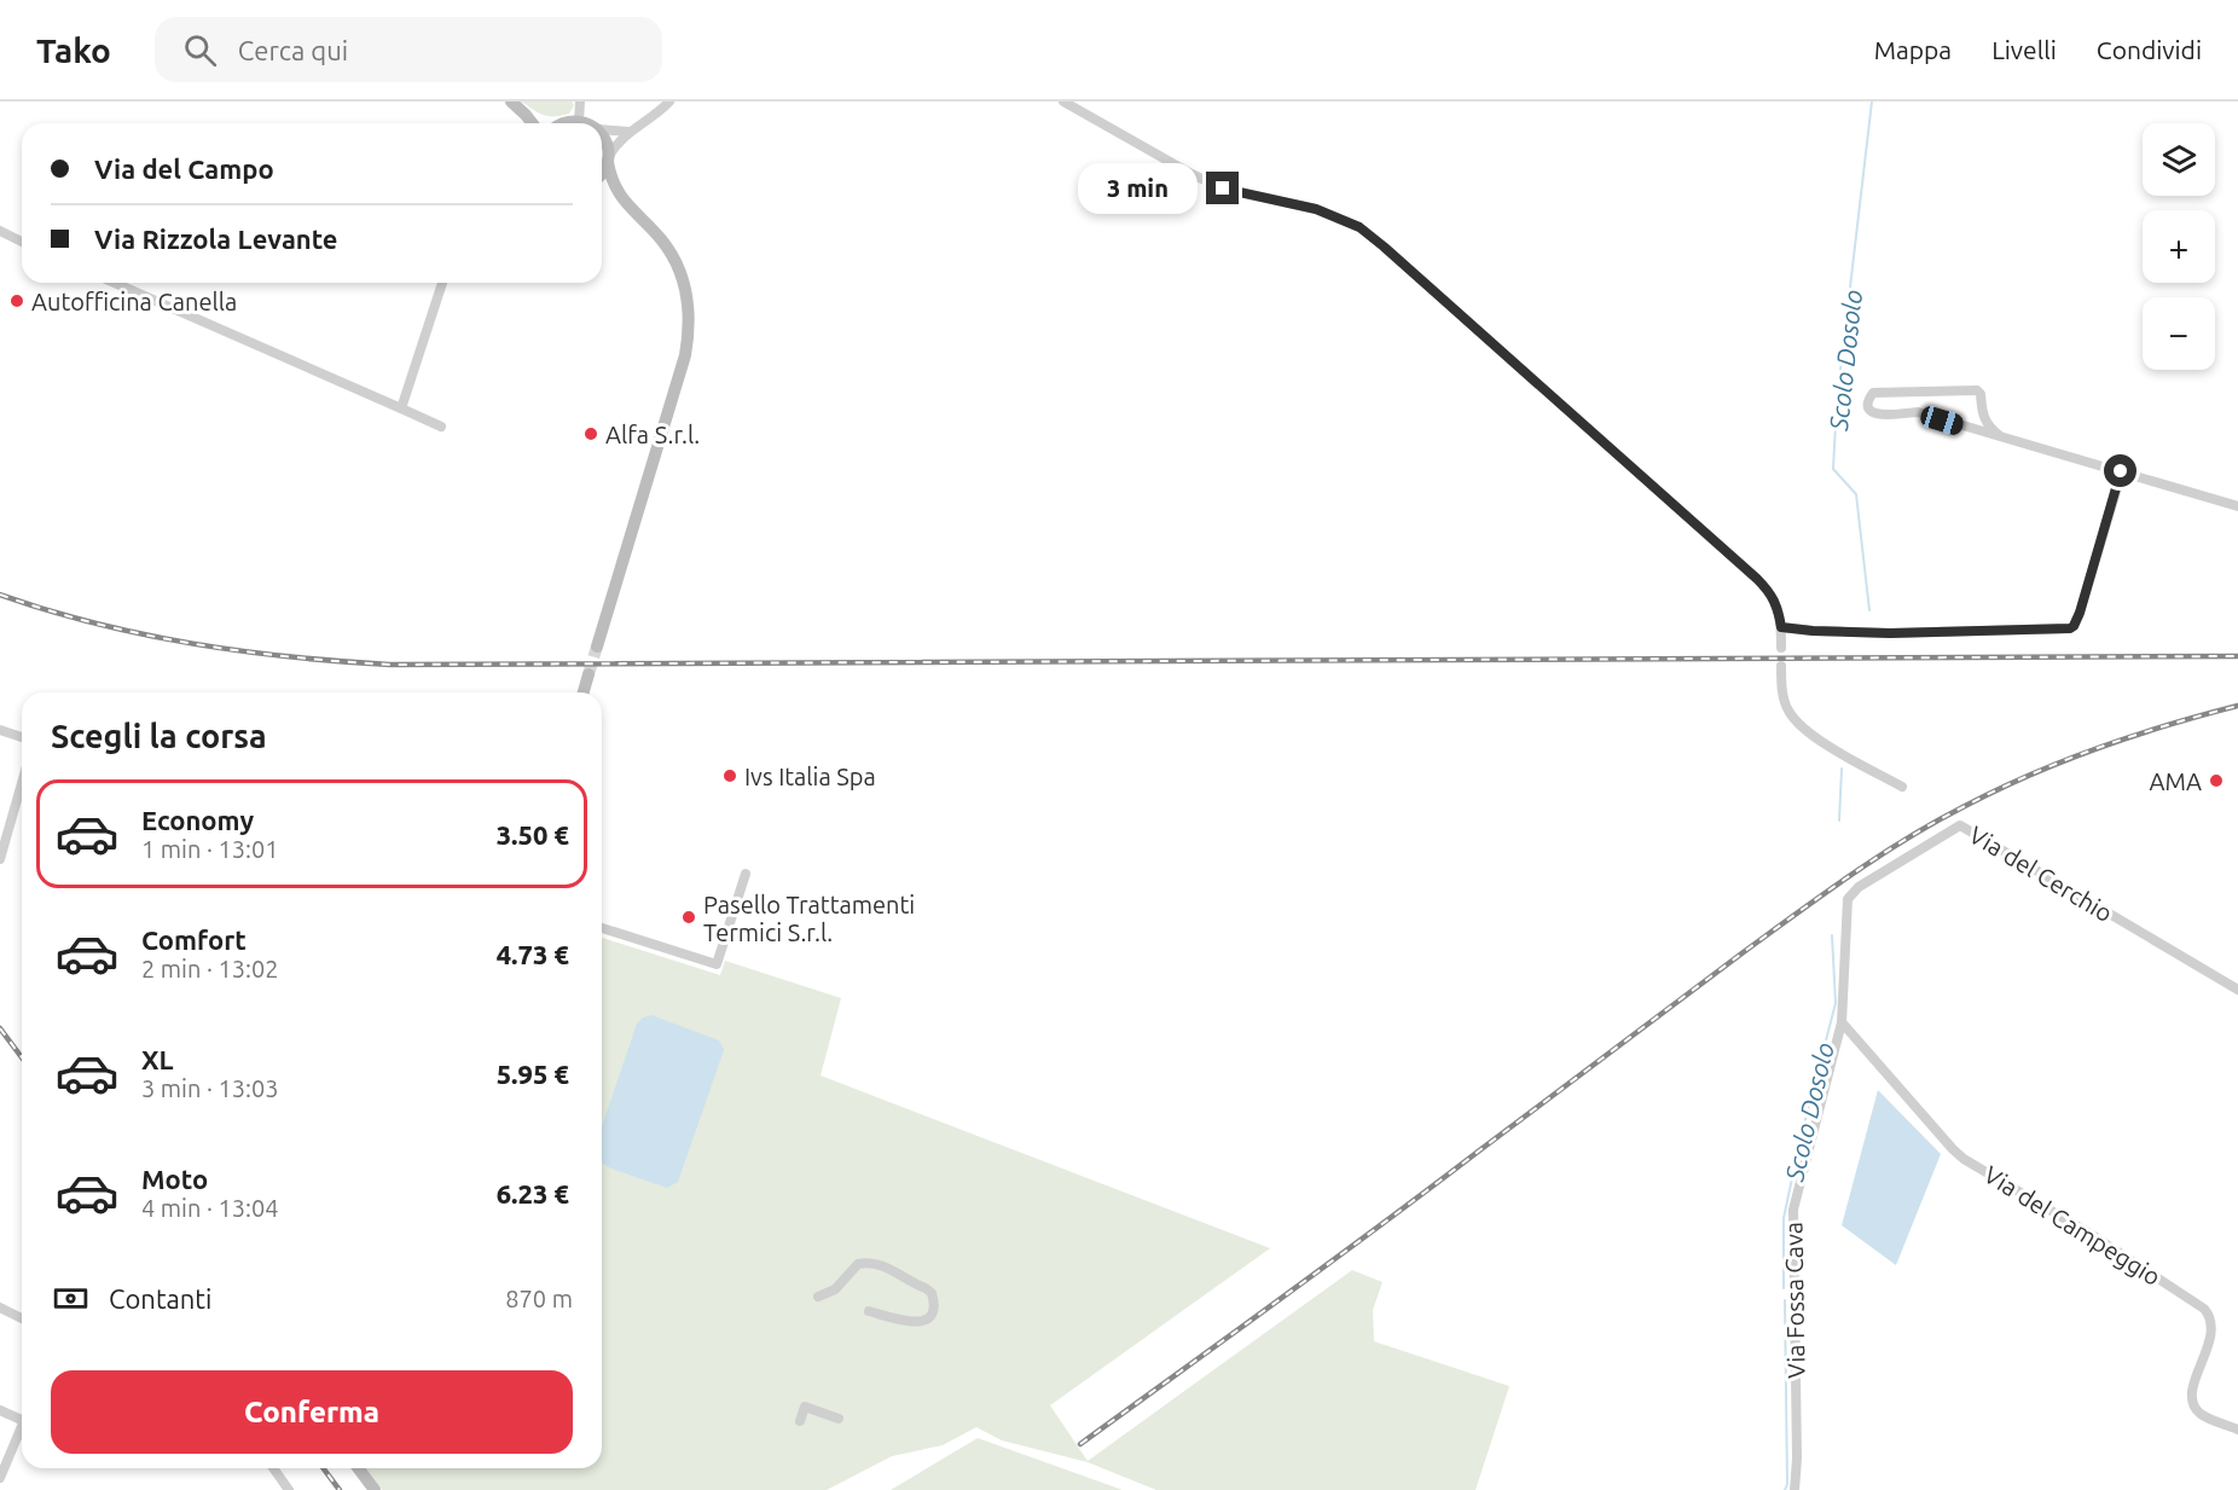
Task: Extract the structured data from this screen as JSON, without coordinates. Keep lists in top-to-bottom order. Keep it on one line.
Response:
{"streets":{"street":["Via del Cerchio","Via del Campeggio","Via Fossa Cava"]},"crossings":[["Via del Cerchio","Via Fossa Cava"],["Via del Campeggio","Via Fossa Cava"]],"water":["Scolo Dosolo"],"places":["Autofficina Canella","Alfa S.r.l.","Ivs Italia Spa","AMA","Pasello Trattamenti Termici S.r.l."],"page":{"header":"Tako","search":"Cerca qui","nav":["Mappa","Livelli","Condividi"],"map_buttons":["+","−"],"banner":["Via del Campo","Via Rizzola Levante"],"bubble":"3 min","heading":"Scegli la corsa","list":[{"name":"Economy","note":"1 min · 13:01","value":"3.50 €"},{"name":"Comfort","note":"2 min · 13:02","value":"4.73 €"},{"name":"XL","note":"3 min · 13:03","value":"5.95 €"},{"name":"Moto","note":"4 min · 13:04","value":"6.23 €"}],"pay":["Contanti","870 m"],"buttons":"Conferma"}}
